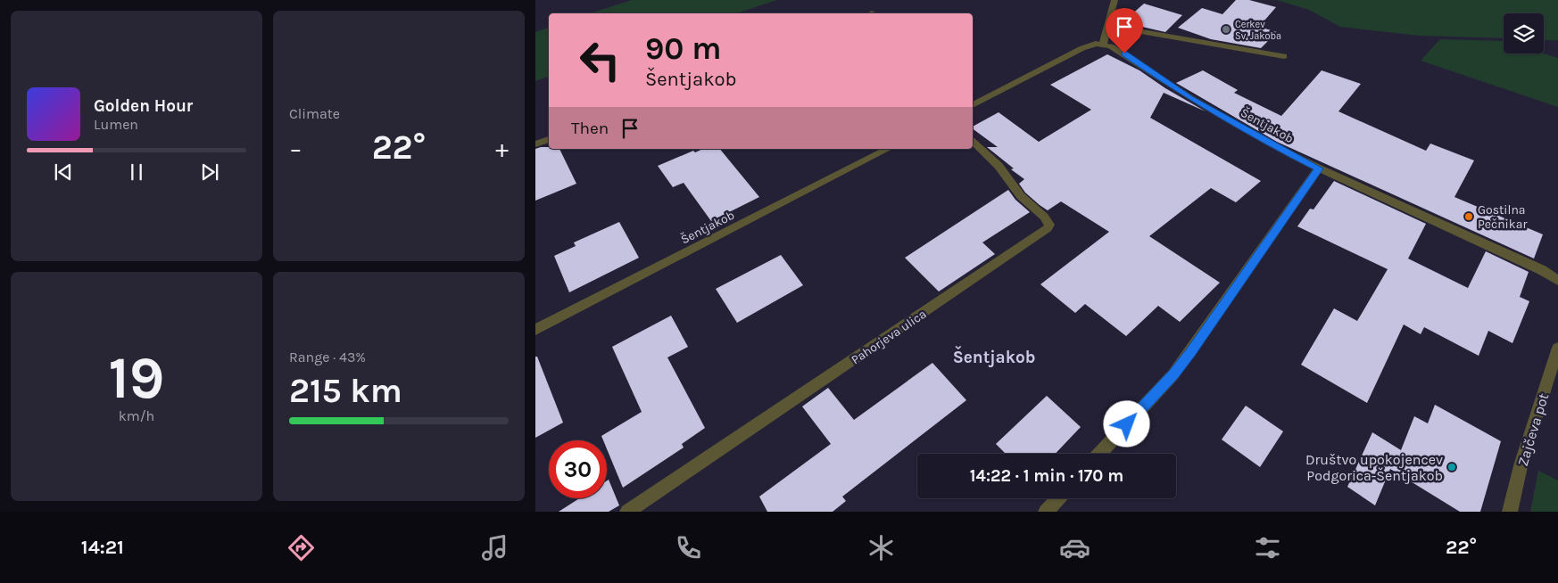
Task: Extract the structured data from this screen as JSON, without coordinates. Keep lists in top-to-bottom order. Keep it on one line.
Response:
{"streets":{"street":["Šentjakob","Pahorjeva ulica","Zajčeva pot"]},"districts":["Šentjakob"],"places":["Cerkev Sv. Jakoba","Gostilna Pečnikar","Društvo upokojencev Podgorica-Šentjakob"],"page":{"tile":["Climate",["19","km/h"],["Range · 43%","215 km"]],"turn":["90 m","Šentjakob"],"song":["Golden Hour","Lumen"],"then":"Then","heat":["−","22°","+"],"limit":"30","trip":"14:22 · 1 min · 170 m","tabs":["14:21","22°"]}}
